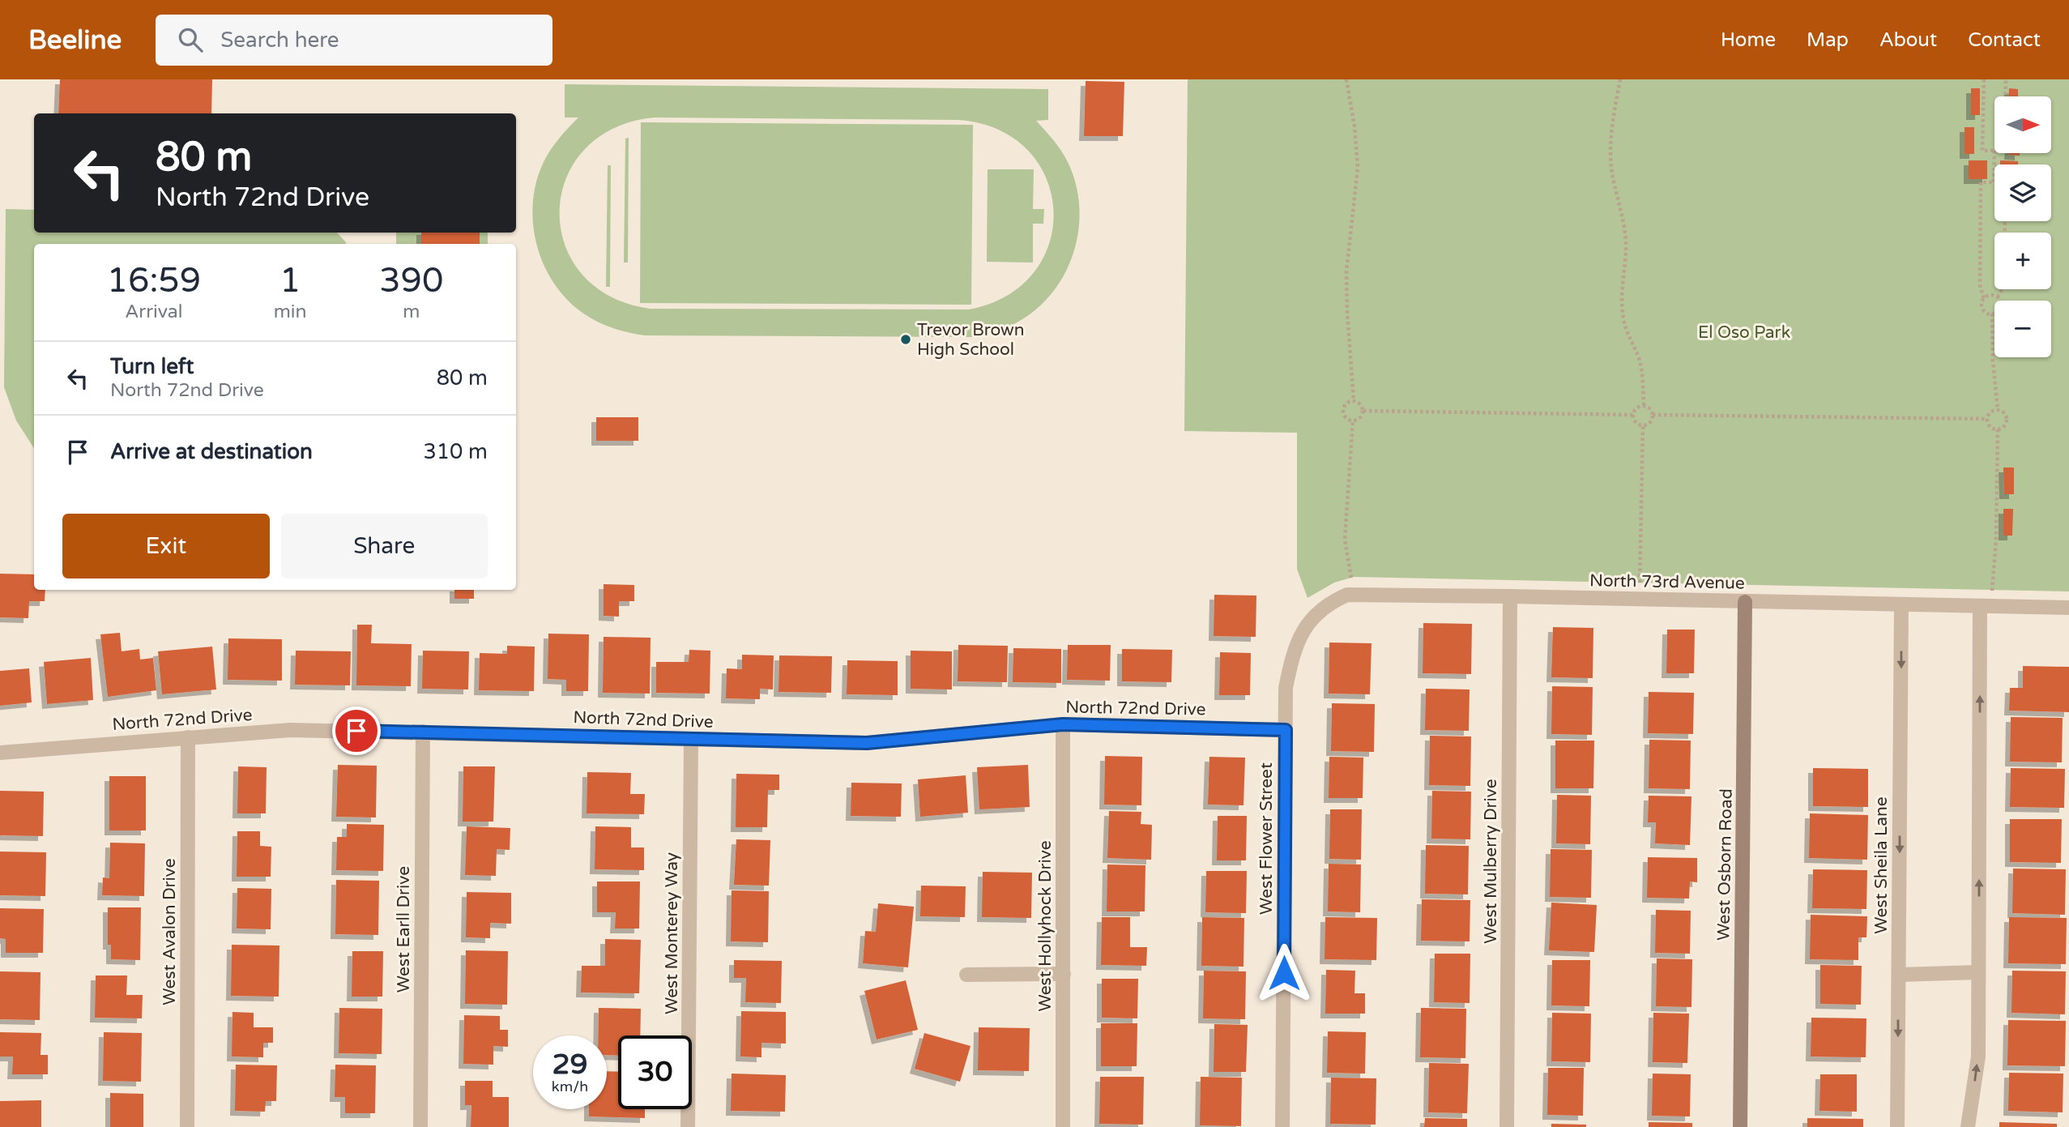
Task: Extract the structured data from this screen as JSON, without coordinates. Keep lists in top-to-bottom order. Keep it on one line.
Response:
{"streets":{"street":["North 73rd Avenue","North 72nd Drive","West Flower Street","West Mulberry Drive","West Osborn Road","West Sheila Lane","West Hollyhock Drive","West Earll Drive","West Avalon Drive","West Monterey Way"]},"crossings":[["North 73rd Avenue","West Flower Street"],["North 73rd Avenue","West Mulberry Drive"],["North 73rd Avenue","West Osborn Road"],["North 73rd Avenue","West Sheila Lane"],["North 72nd Drive","West Flower Street"],["North 72nd Drive","West Hollyhock Drive"],["North 72nd Drive","West Earll Drive"],["North 72nd Drive","West Avalon Drive"],["North 72nd Drive","West Monterey Way"]],"parks":["El Oso Park"],"places":["Trevor Brown High School"],"north":"right","page":{"header":"Beeline","search":"Search here","nav":["Home","Map","About","Contact"],"map_buttons":["+","−"],"turn":["80 m","North 72nd Drive"],"eta":["16:59","Arrival","1","min","390","m"],"list":[{"name":"Turn left","note":"North 72nd Drive","value":"80 m"},{"name":"Arrive at destination","value":"310 m"}],"buttons":["Exit","Share"],"speed":"29 km/h","limit":"30"}}
